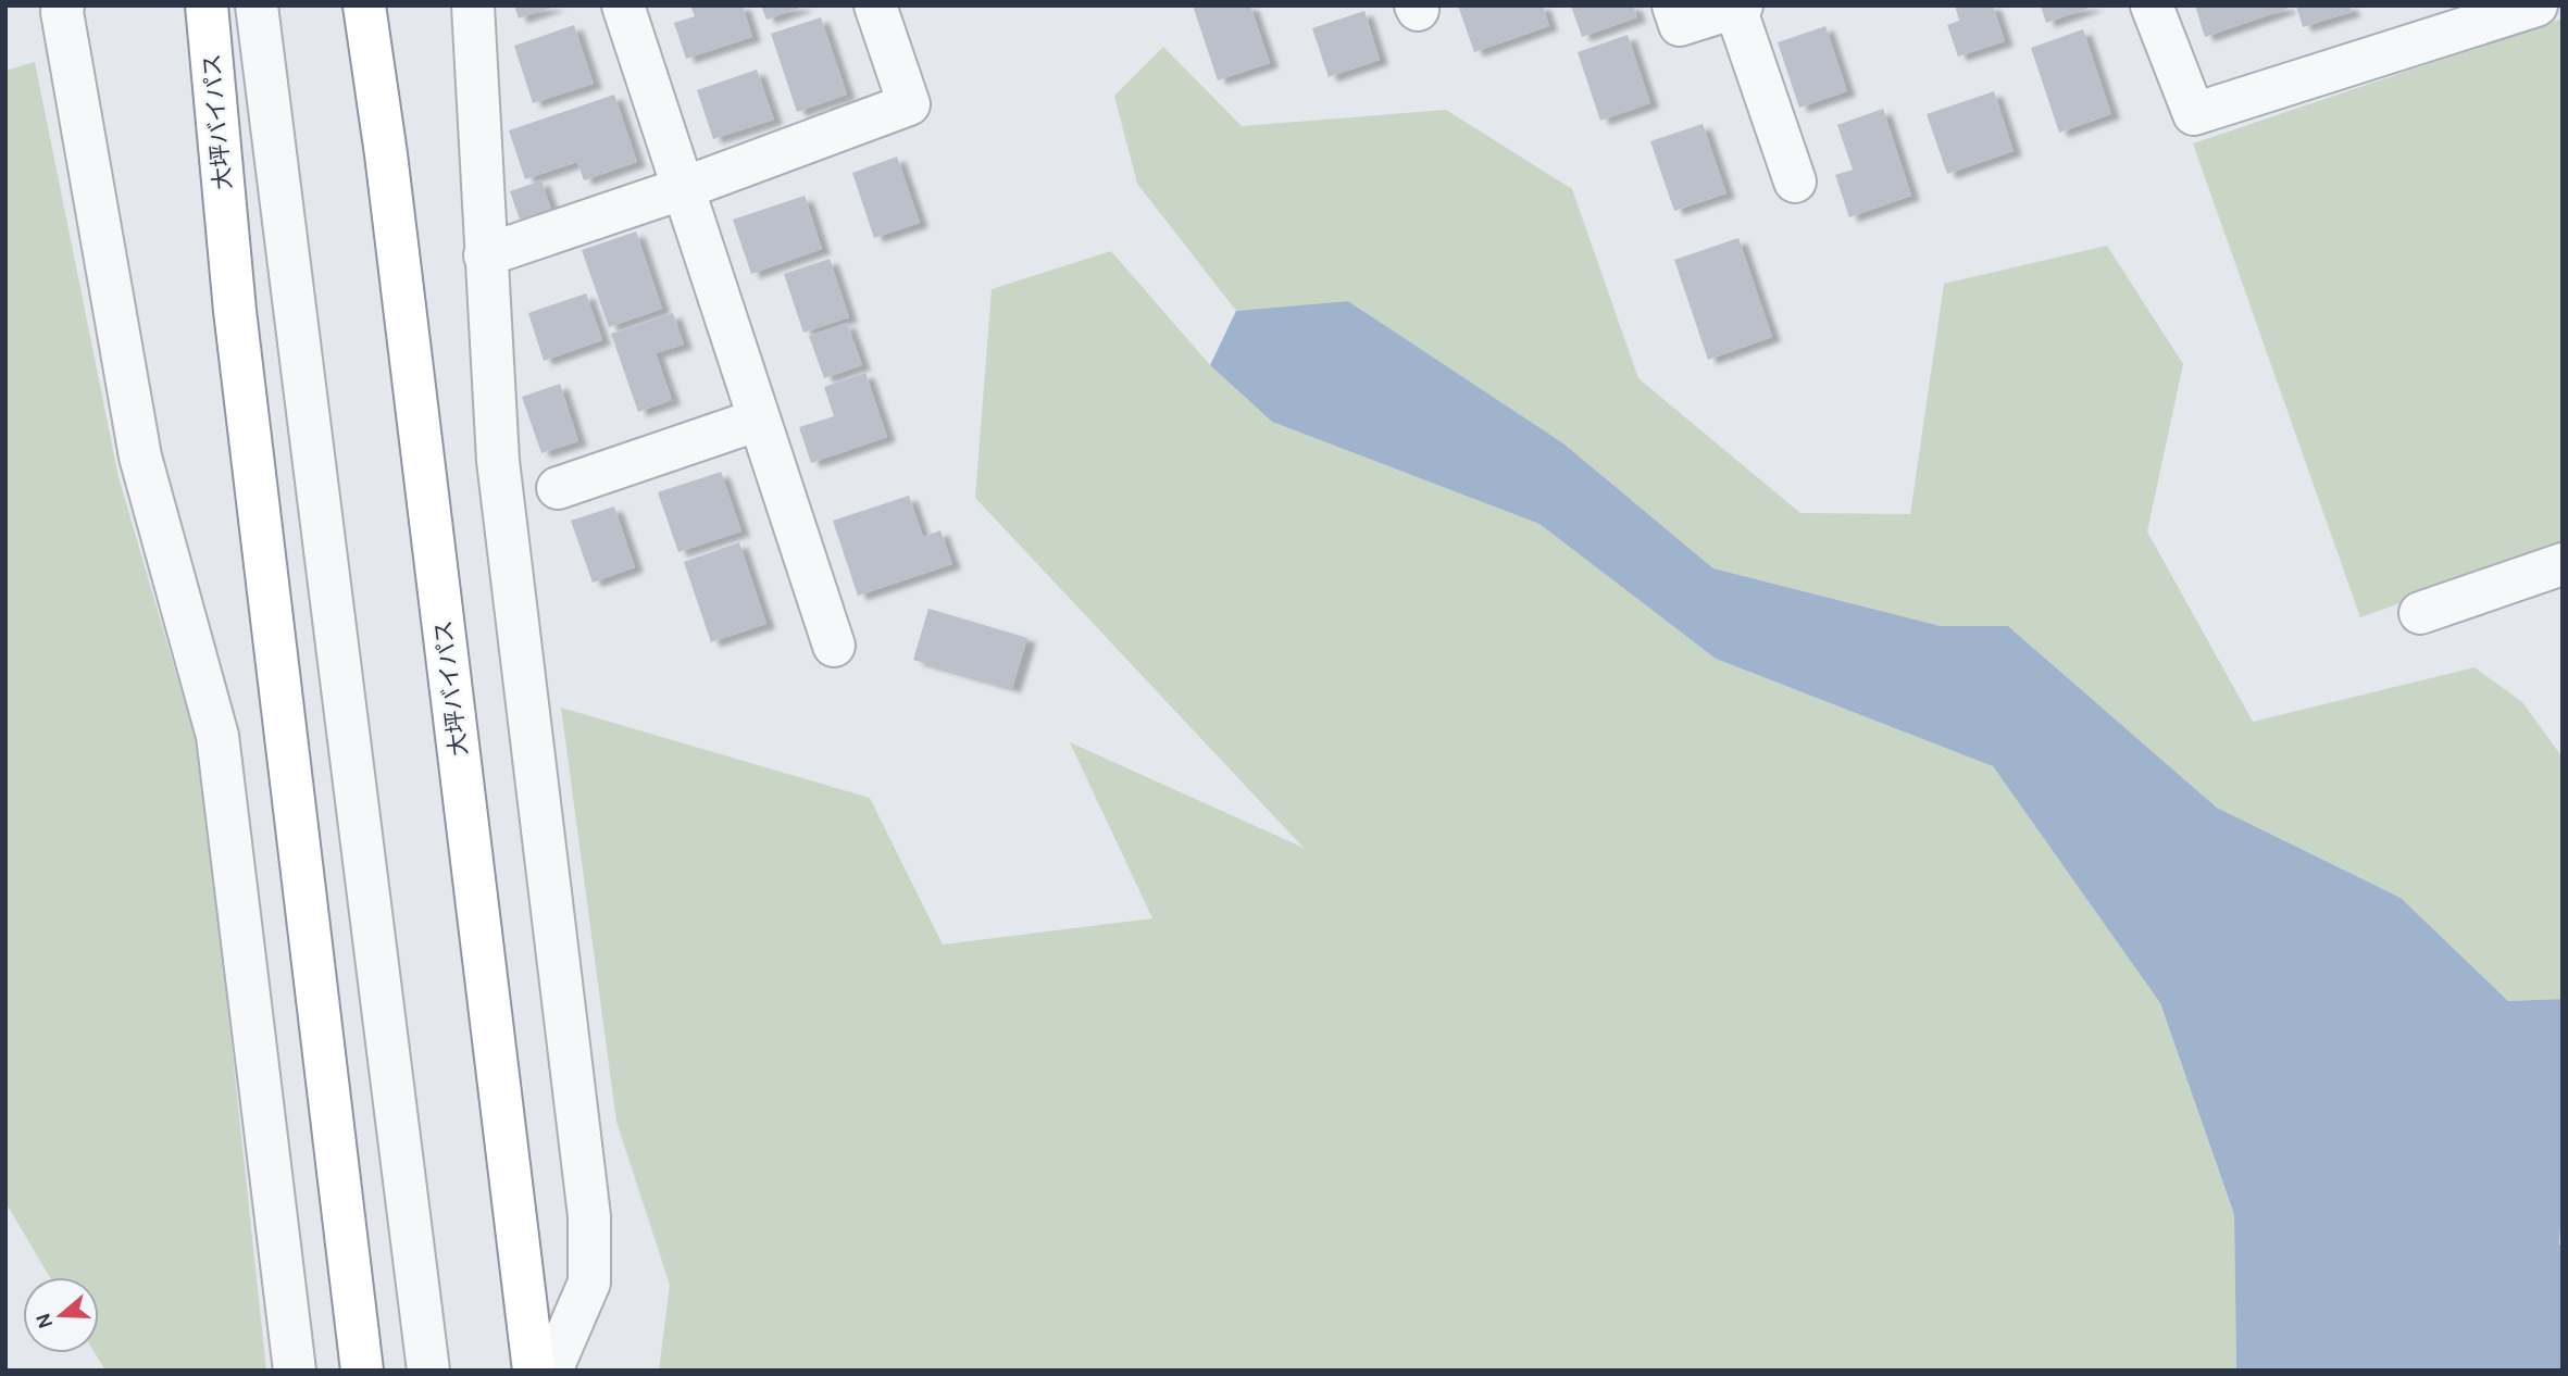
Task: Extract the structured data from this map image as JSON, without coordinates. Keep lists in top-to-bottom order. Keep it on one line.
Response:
{"streets":{"highway":["大坪バイパス"]},"north":"left"}
